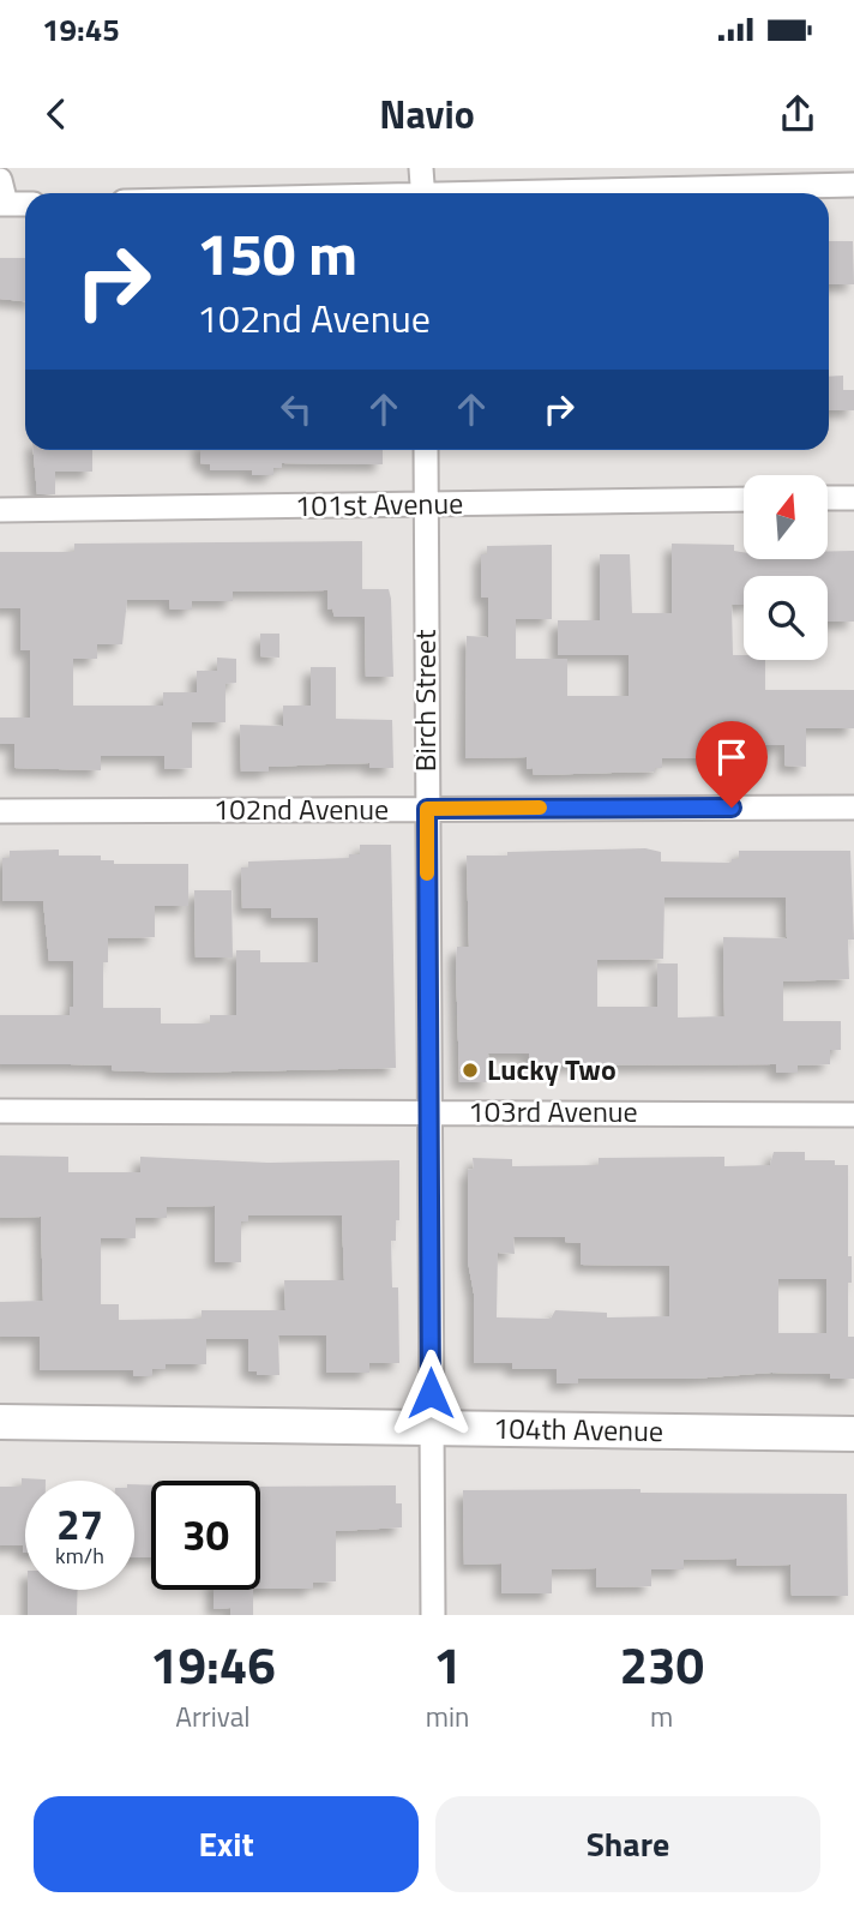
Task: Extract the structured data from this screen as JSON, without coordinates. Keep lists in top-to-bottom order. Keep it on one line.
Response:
{"streets":{"street":["101st Avenue","Birch Street","102nd Avenue","103rd Avenue","104th Avenue"]},"crossings":[["101st Avenue","Birch Street"],["Birch Street","102nd Avenue"],["Birch Street","103rd Avenue"],["Birch Street","104th Avenue"]],"places":["Lucky Two"],"north":"top","page":{"status":"19:45","header":"Navio","turn":["150 m","102nd Avenue"],"speed":"27 km/h","limit":"30","eta":["19:46","Arrival","1","min","230","m"],"buttons":["Exit","Share"]}}
